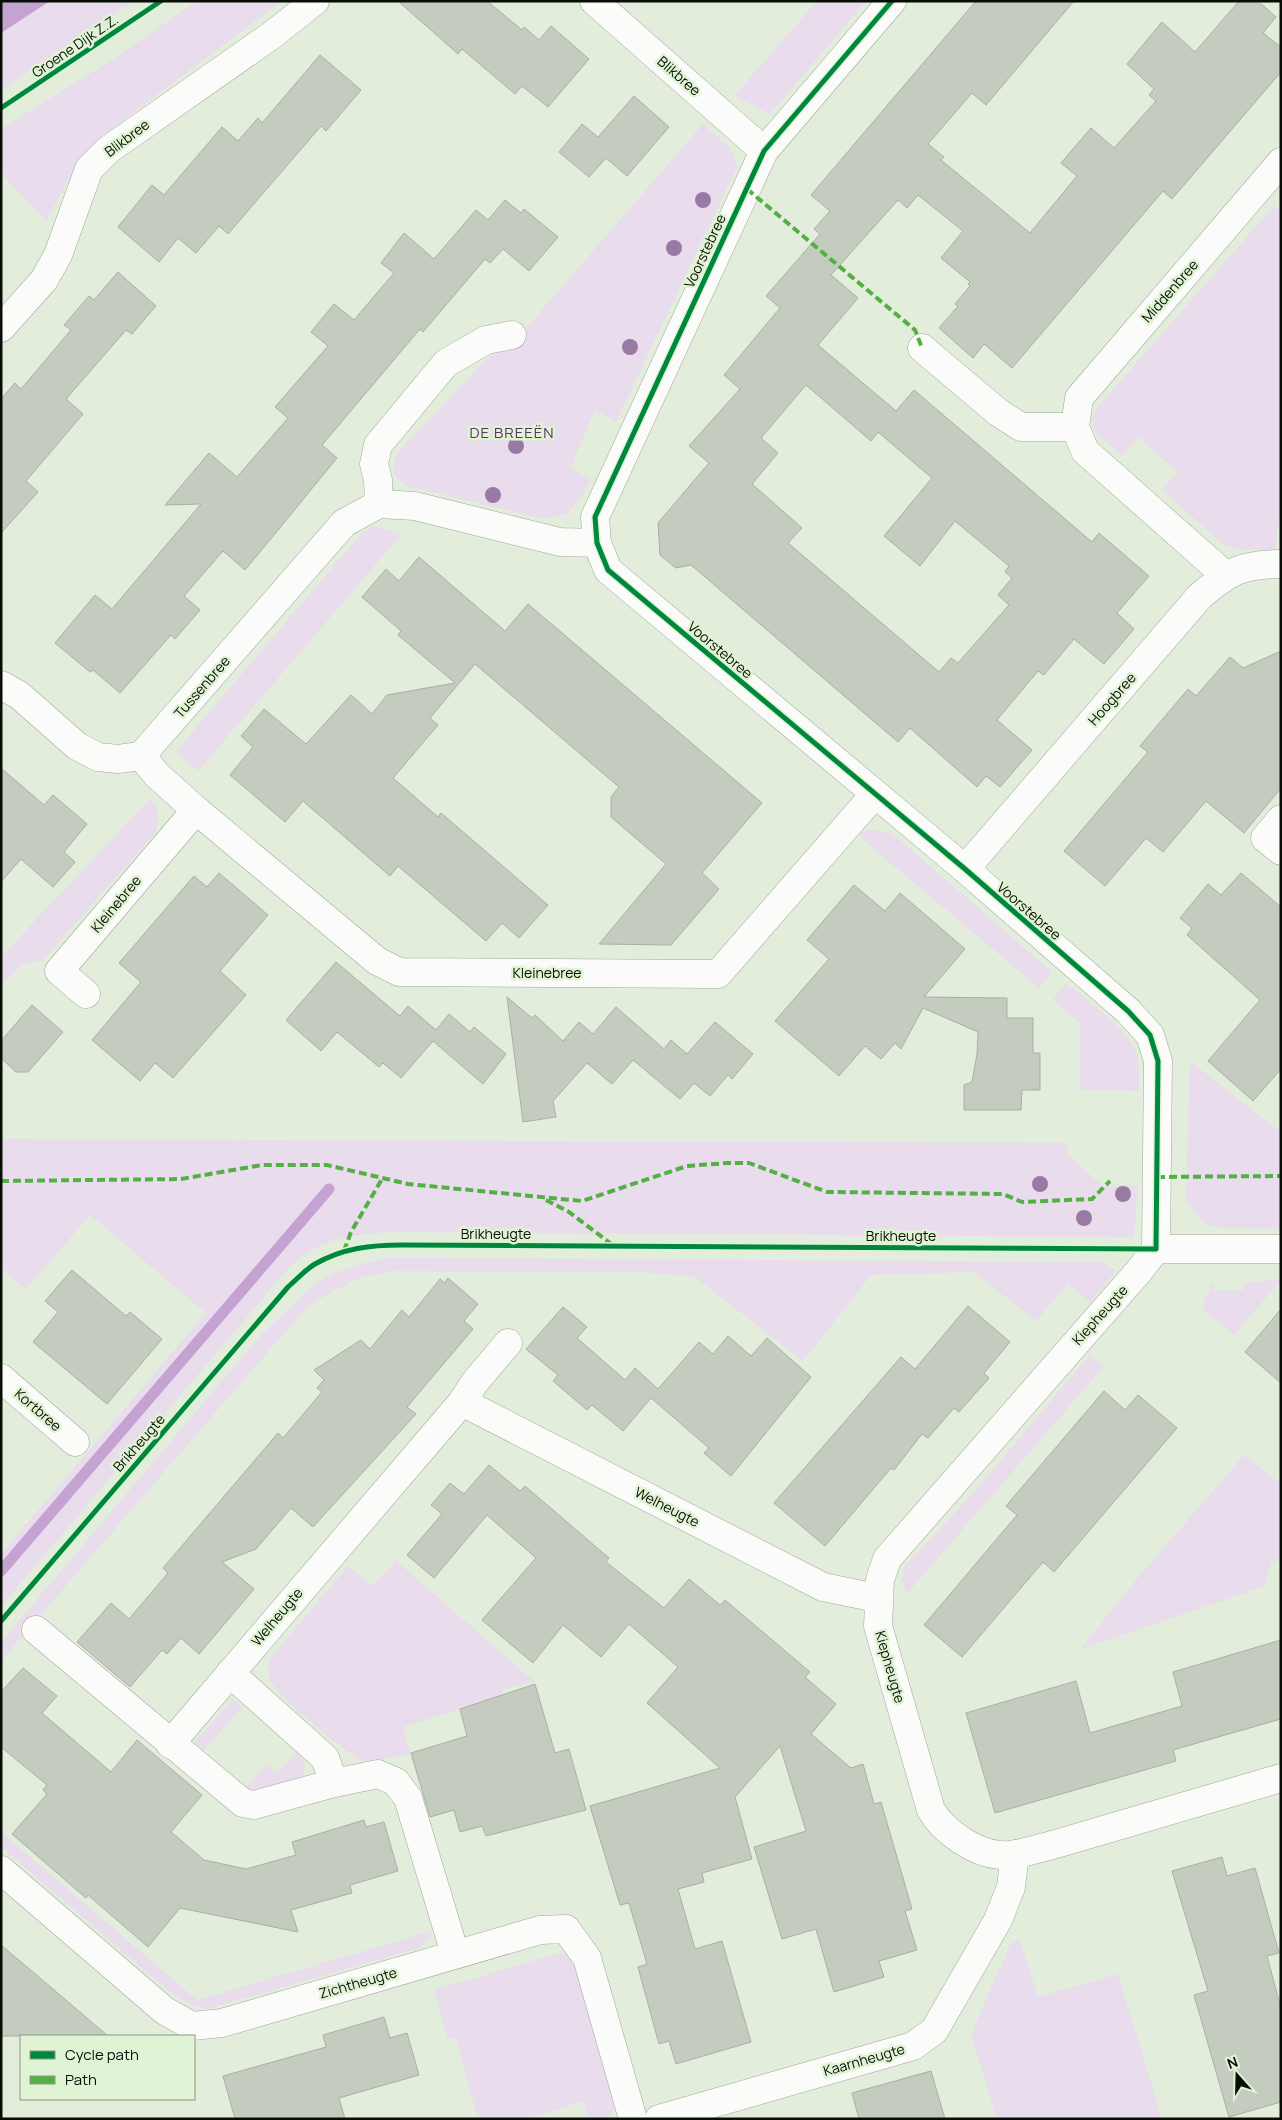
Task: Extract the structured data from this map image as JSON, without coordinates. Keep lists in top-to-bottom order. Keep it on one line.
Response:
{"streets":{"street":["Blikbree","Voorstebree","Middenbree","Tussenbree","Hoogbree","Kleinebree","Kiepheugte","Kortbree","Welheugte","Zichtheugte","Kaarnheugte"],"cycle path":["Groene Dijk Z.Z.","Brikheugte"]},"crossings":[["Blikbree","Voorstebree"],["Voorstebree","Hoogbree"],["Voorstebree","Kleinebree"],["Voorstebree","Kiepheugte"],["Tussenbree","Kleinebree"],["Kiepheugte","Welheugte"],["Kiepheugte","Kaarnheugte"]],"districts":["DE BREEËN"],"legend":["Cycle path","Path"],"north":"top"}
